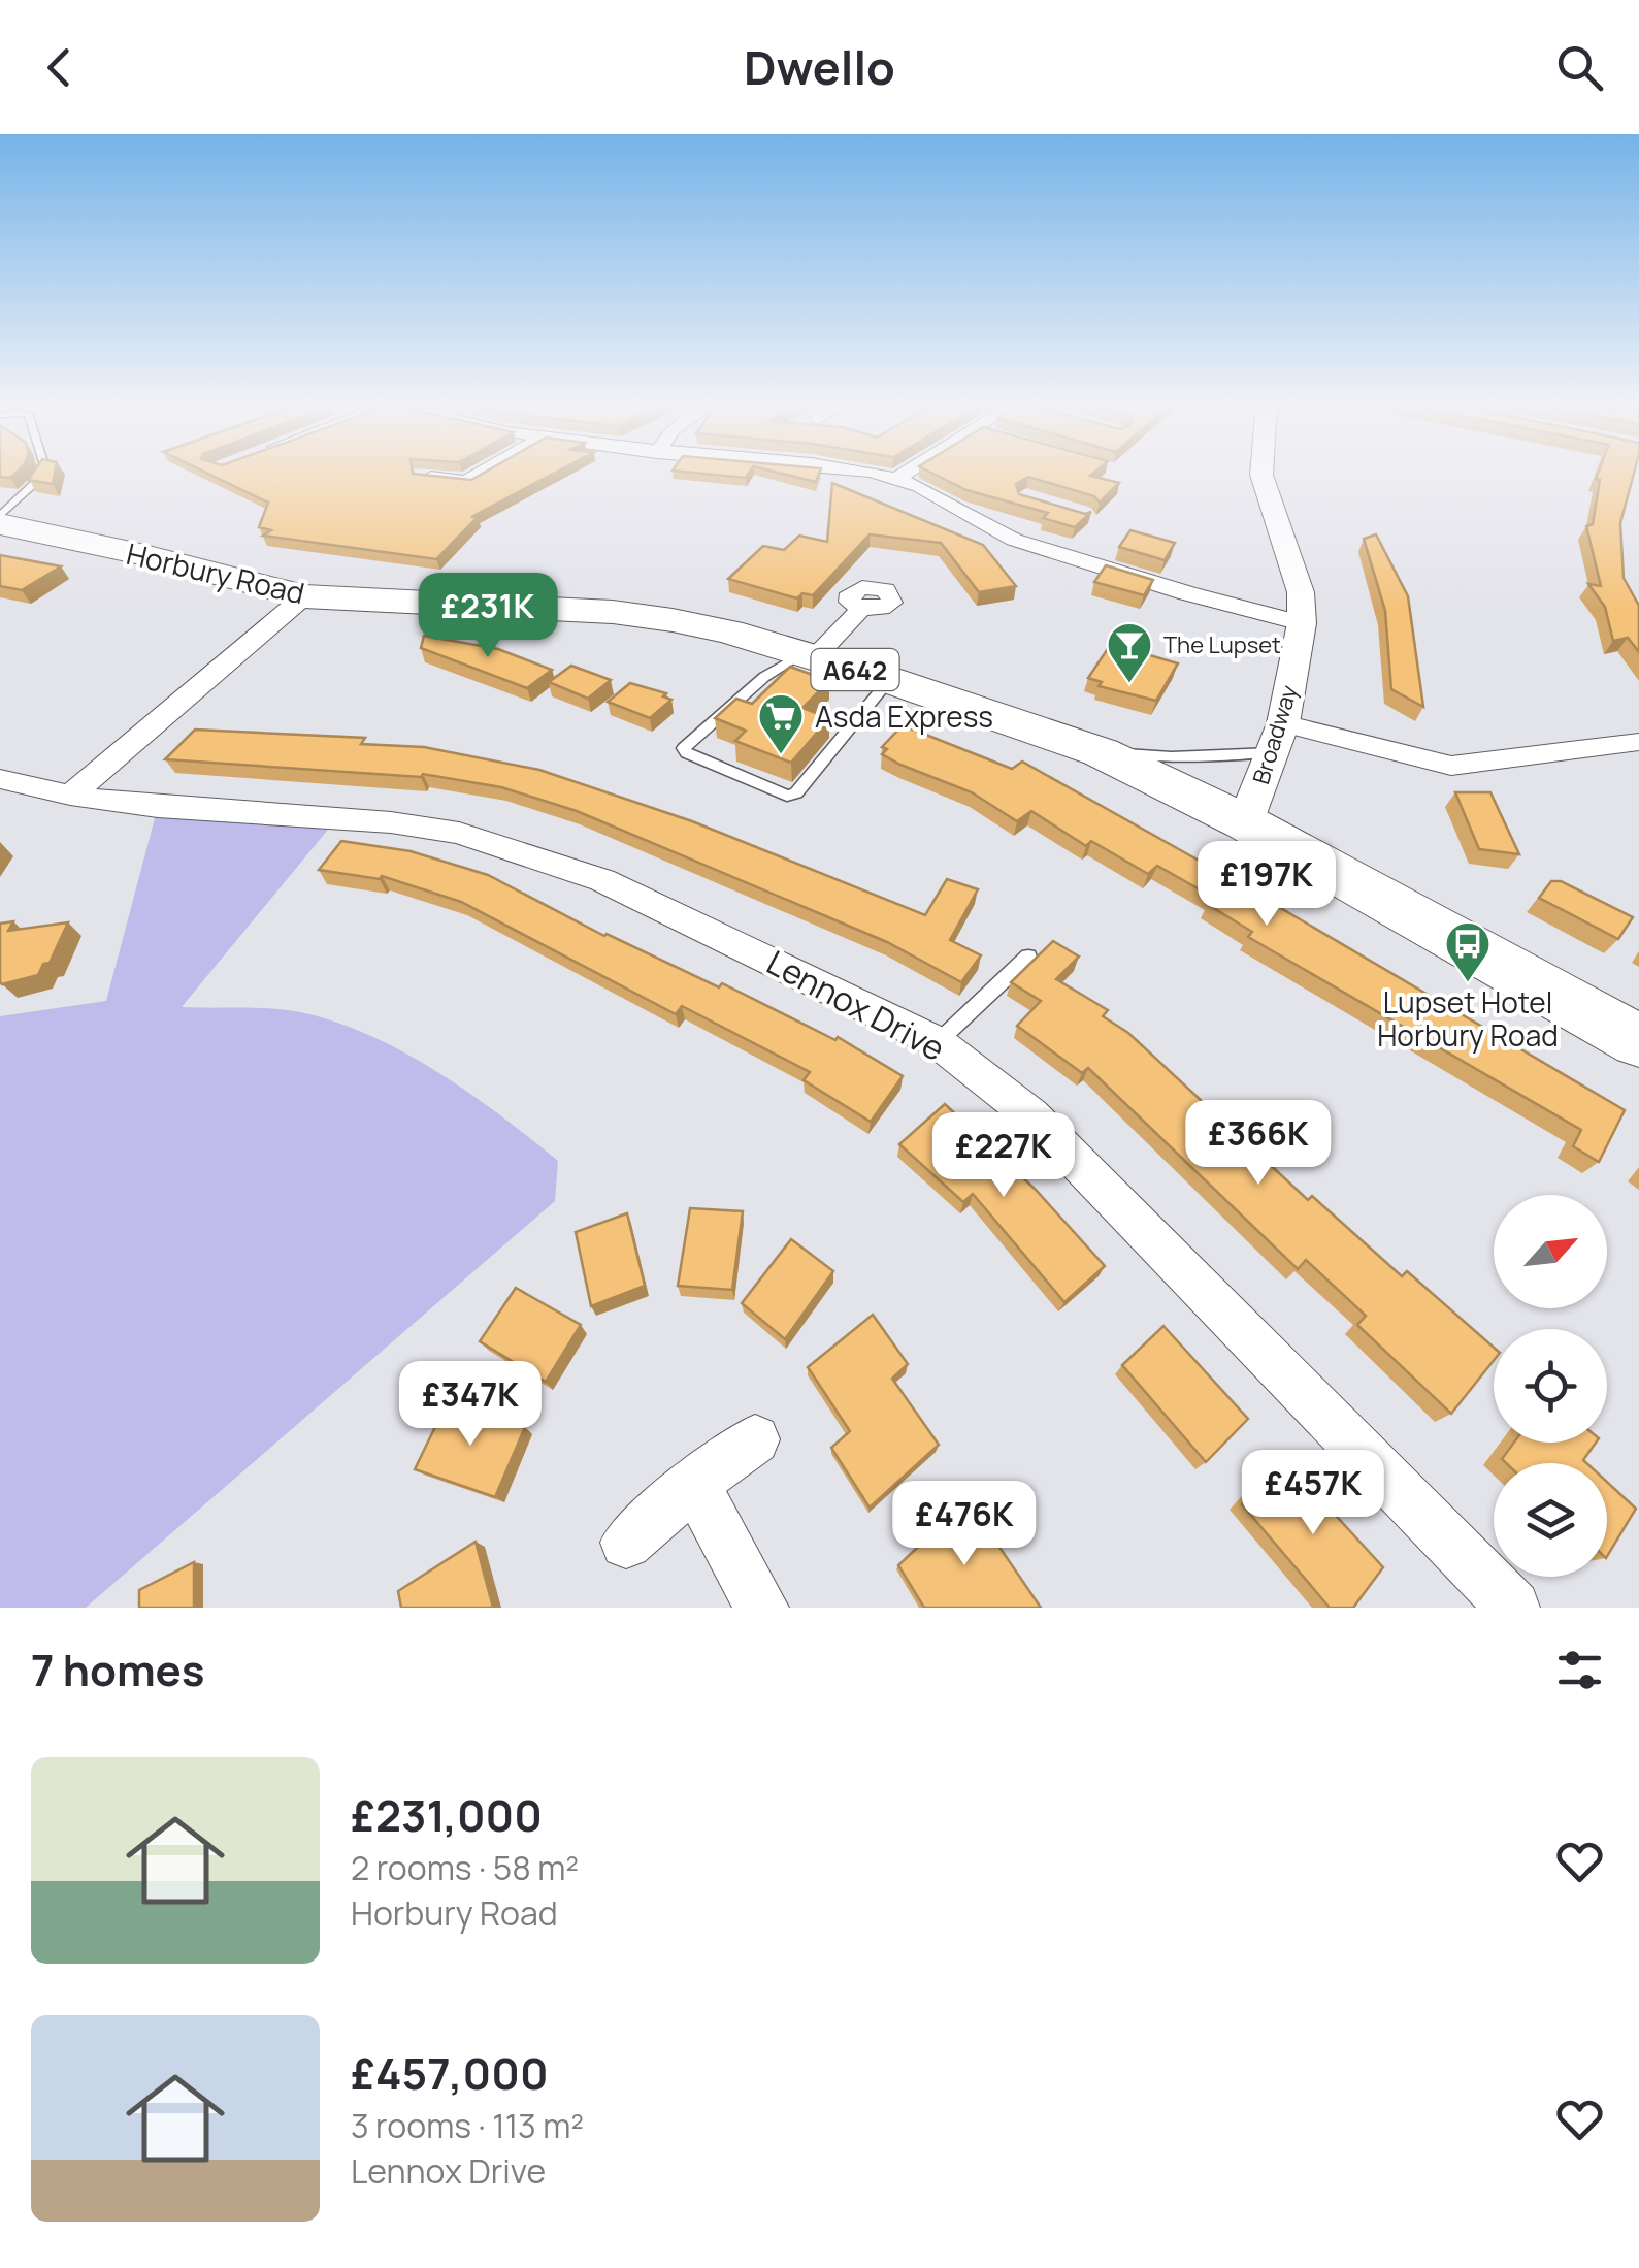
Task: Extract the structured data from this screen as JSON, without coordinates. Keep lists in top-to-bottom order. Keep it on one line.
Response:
{"streets":{"highway":["Horbury Road","A642"],"street":["Broadway","Lennox Drive"]},"crossings":[["Horbury Road","Broadway"]],"places":{"bar":["The Lupset"],"supermarket":["Asda Express"],"bus stop":["Lupset Hotel Horbury Road"]},"north":"top right","page":{"header":"Dwello","price":["£231K","£197K","£366K","£227K","£347K","£457K","£476K"],"heading":"7 homes","list":[{"name":"£231,000","note":"2 rooms · 58 m² · Horbury Road"},{"name":"£457,000","note":"3 rooms · 113 m² · Lennox Drive"}]}}
